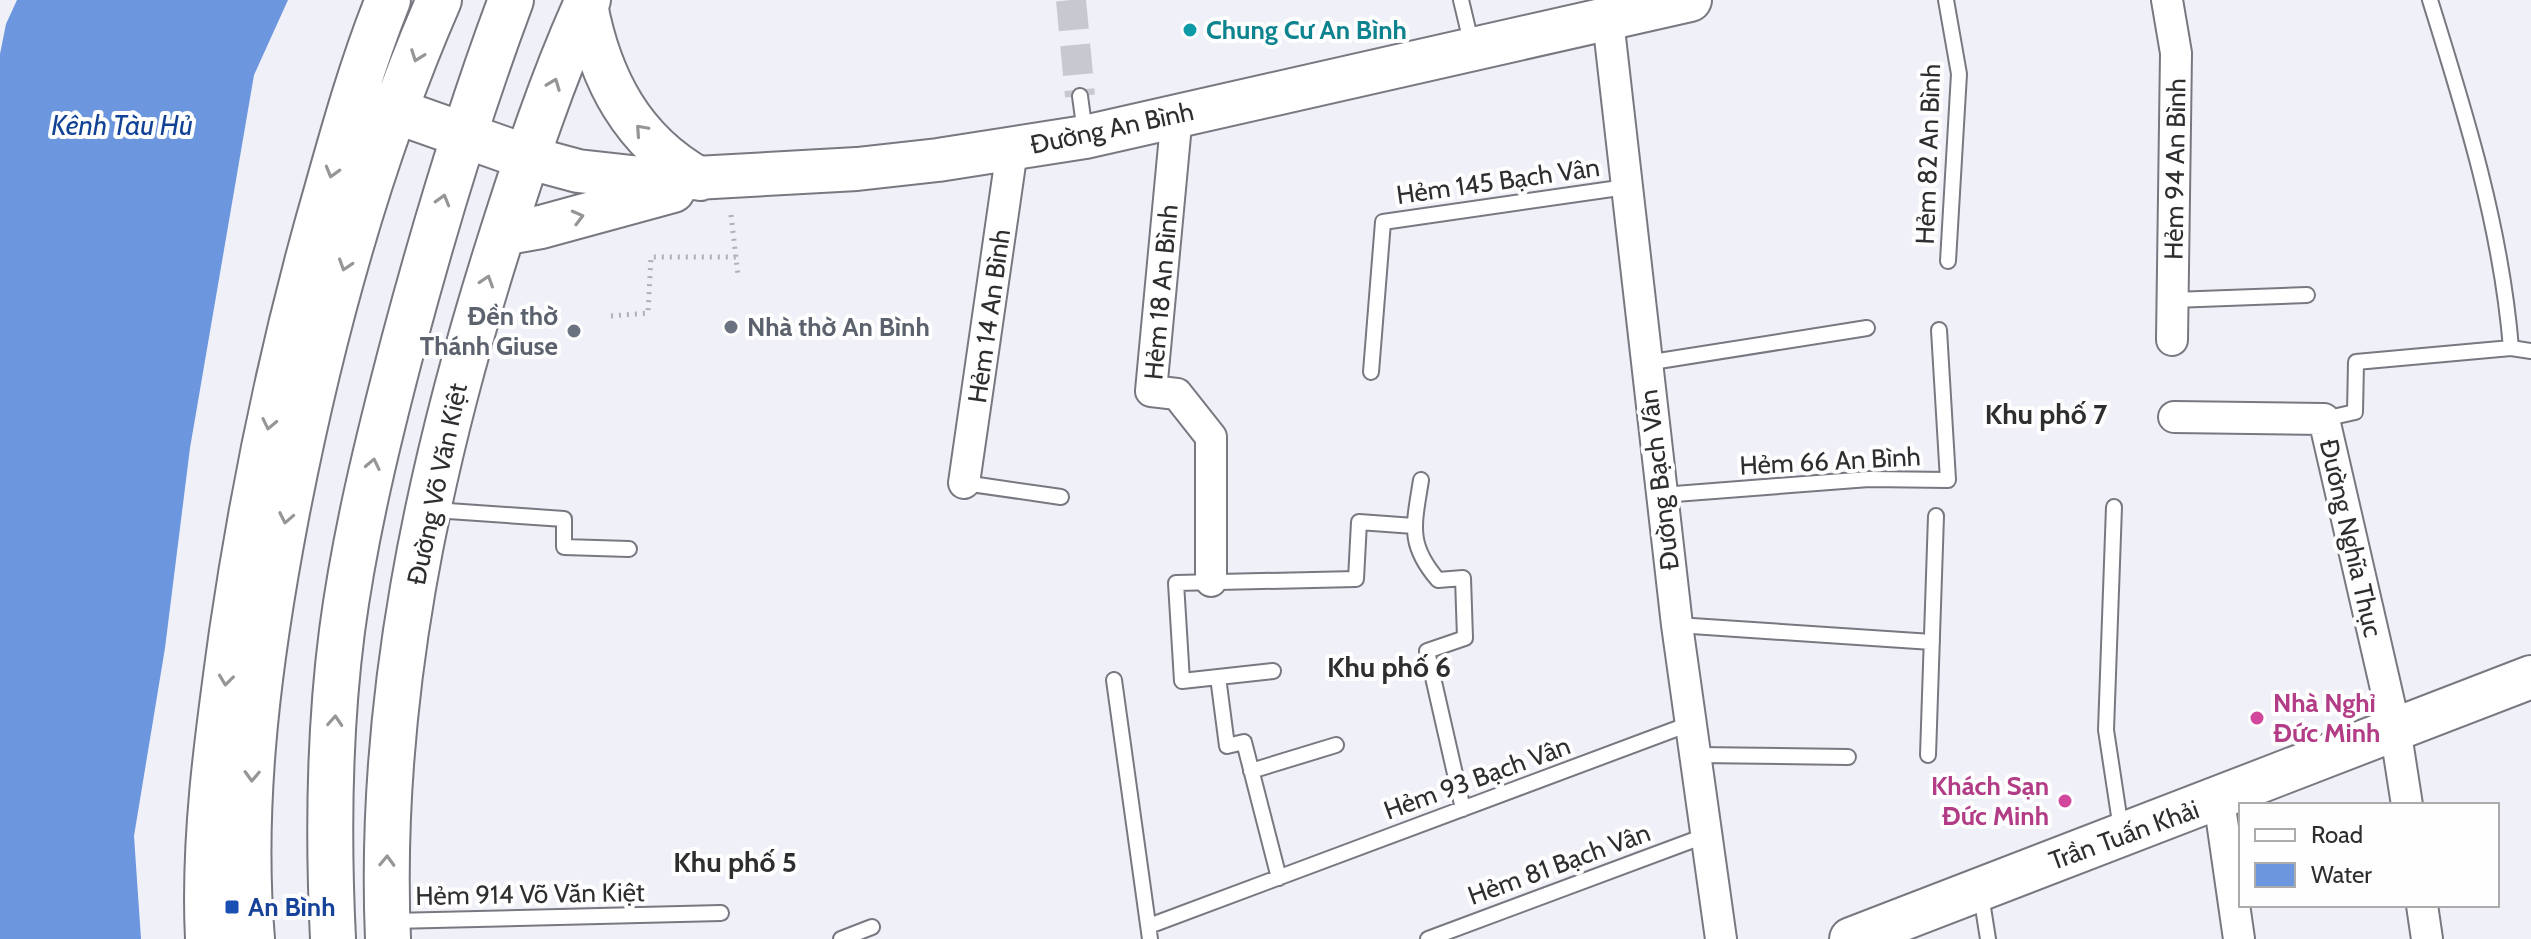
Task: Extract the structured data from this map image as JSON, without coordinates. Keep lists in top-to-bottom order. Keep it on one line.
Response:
{"streets":{"highway":["Đường Võ Văn Kiệt"],"street":["Đường An Bình","Hẻm 94 An Bình","Hẻm 18 An Bình","Hẻm 14 An Bình","Đường Bạch Vân","Đường Nghĩa Thục","Trần Tuấn Khải"],"lane":["Hẻm 82 An Bình","Hẻm 145 Bạch Vân","Hẻm 66 An Bình","Hẻm 93 Bạch Vân","Hẻm 81 Bạch Vân","Hẻm 914 Võ Văn Kiệt"]},"crossings":[["Đường An Bình","Hẻm 18 An Bình"],["Đường An Bình","Hẻm 14 An Bình"],["Đường An Bình","Đường Bạch Vân"],["Đường An Bình","Đường Võ Văn Kiệt"],["Hẻm 145 Bạch Vân","Đường Bạch Vân"],["Hẻm 66 An Bình","Đường Bạch Vân"],["Đường Bạch Vân","Hẻm 93 Bạch Vân"],["Đường Bạch Vân","Hẻm 81 Bạch Vân"],["Đường Võ Văn Kiệt","Hẻm 914 Võ Văn Kiệt"],["Đường Nghĩa Thục","Trần Tuấn Khải"]],"districts":["Khu phố 7","Khu phố 6","Khu phố 5"],"water":["Kênh Tàu Hủ"],"places":{"other":["Chung Cư An Bình","Nhà thờ An Bình","Đền thờ Thánh Giuse","Nhà Nghỉ Đức Minh","Khách Sạn Đức Minh"],"transit":["An Bình"]},"legend":["Road","Water"]}
